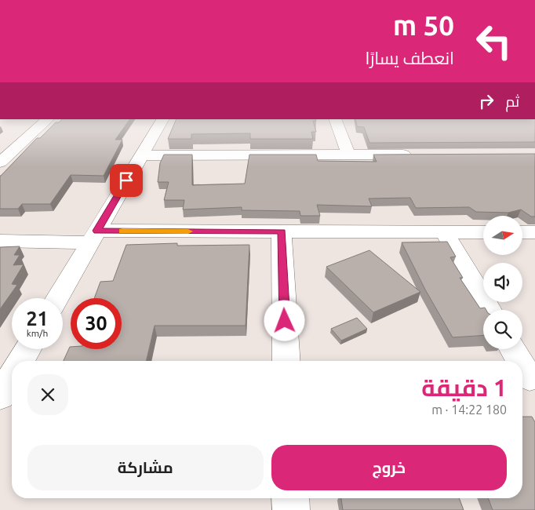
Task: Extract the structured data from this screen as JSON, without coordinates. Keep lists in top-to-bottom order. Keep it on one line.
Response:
{"north":"right","page":{"turn":["50 m","انعطف يسارًا"],"then":"ثم","speed":"21 km/h","limit":"30","heading":["1 دقيقة","180 m · 14:22"],"buttons":["خروج","مشاركة"]}}
